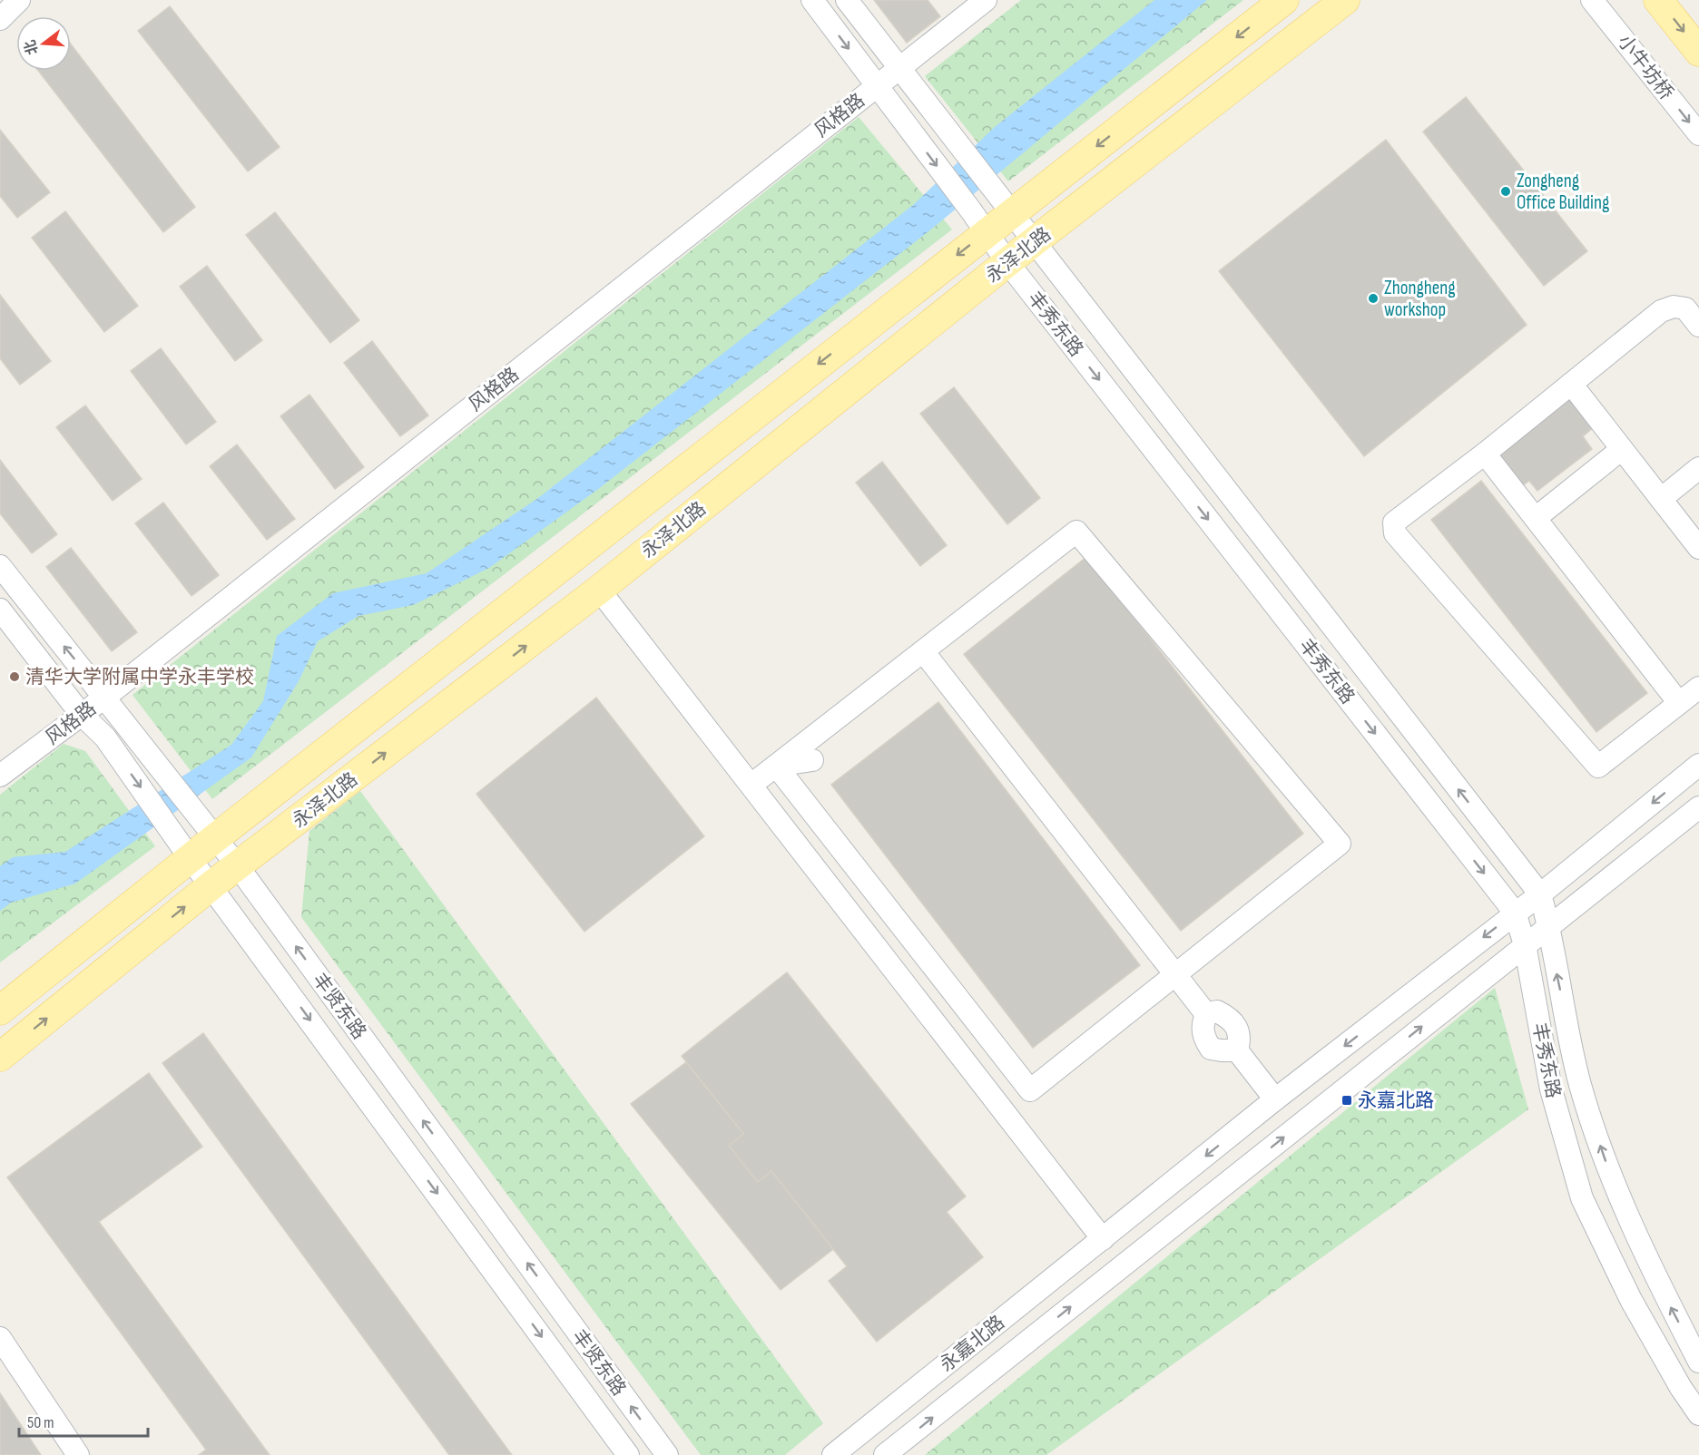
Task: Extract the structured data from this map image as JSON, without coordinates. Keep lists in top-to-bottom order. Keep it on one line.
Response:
{"streets":{"main road":["永泽北路"],"street":["小牛坊桥","风格路","丰秀东路","丰贤东路","永嘉北路"]},"crossings":[["风格路","丰秀东路"],["风格路","丰贤东路"],["永泽北路","丰秀东路"],["永泽北路","丰贤东路"],["丰秀东路","永嘉北路"]],"one_way":["小牛坊桥"],"places":{"other":["Zongheng Office Building","Zhongheng workshop","清华大学附属中学永丰学校"],"transit":["永嘉北路"]},"scale_bar":"50 m","north":"left"}
